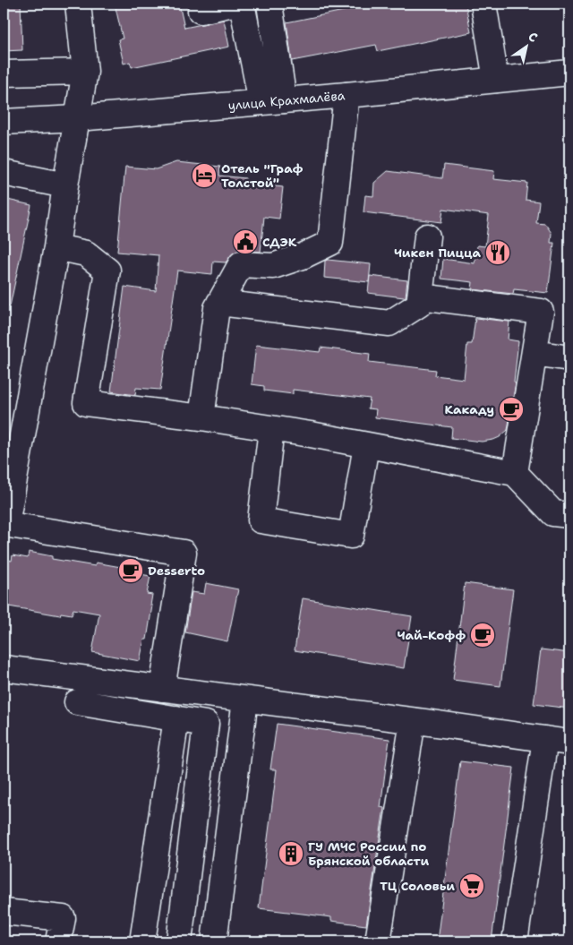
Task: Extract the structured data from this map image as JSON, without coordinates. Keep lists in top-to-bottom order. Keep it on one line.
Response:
{"streets":{"main road":["улица Крахмалёва"]},"places":{"hotel":["Отель \"Граф Толстой\""],"public building":["СДЭК"],"restaurant":["Чикен Пицца"],"cafe":["Какаду","Desserto","Чай-Кофф"],"building":["ГУ МЧС России по Брянской области"],"supermarket":["ТЦ Соловьи"]},"north":"top right"}
